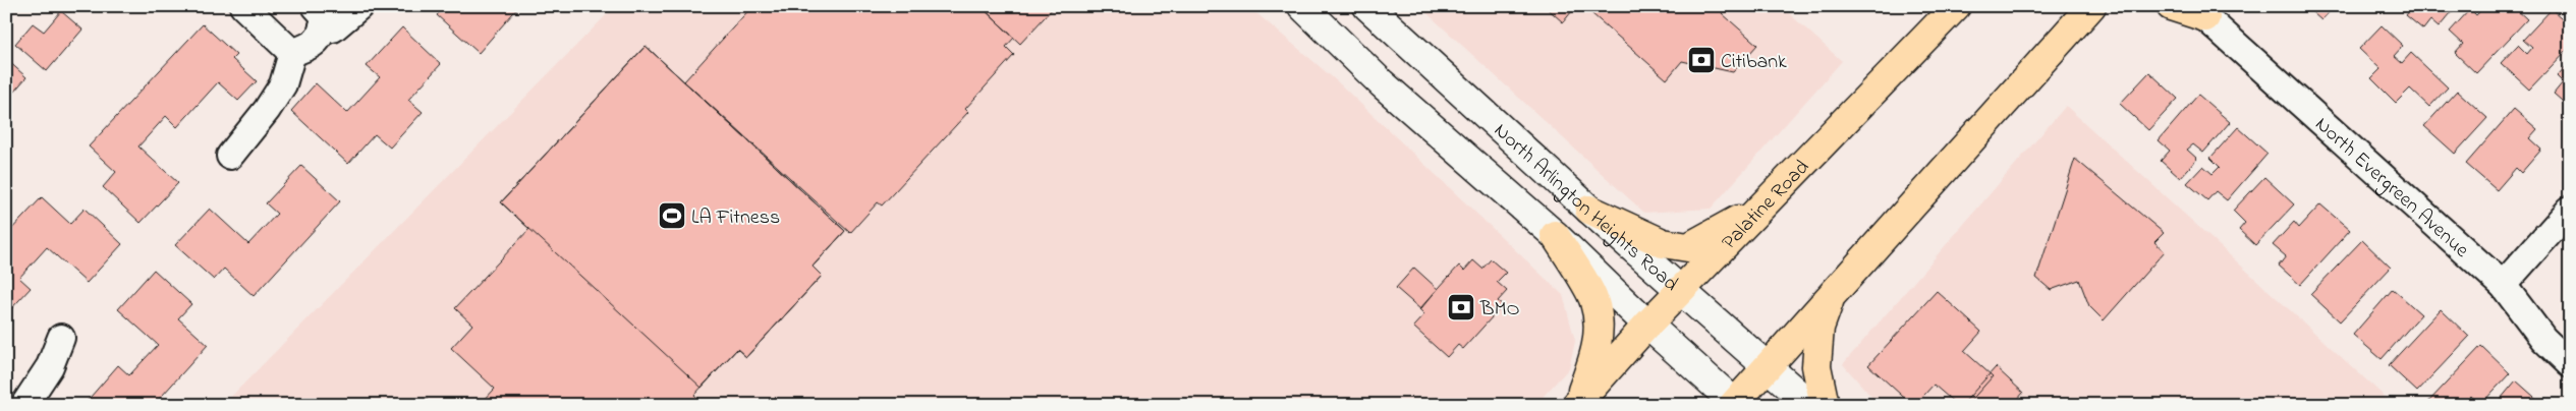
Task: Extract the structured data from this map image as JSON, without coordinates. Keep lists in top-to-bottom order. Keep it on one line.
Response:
{"streets":{"highway":["Palatine Road"],"main road":["North Arlington Heights Road"],"street":["North Evergreen Avenue"]},"crossings":[["Palatine Road","North Arlington Heights Road"]],"places":{"bank":["Citibank","BMO"],"sports":["LA Fitness"]}}
